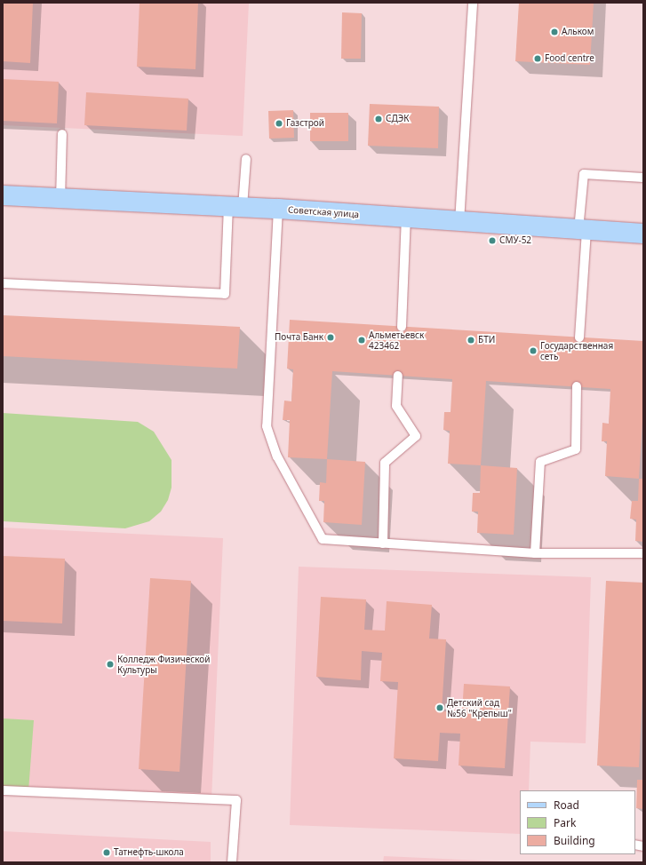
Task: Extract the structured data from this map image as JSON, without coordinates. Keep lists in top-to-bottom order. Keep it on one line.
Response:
{"streets":{"main road":["Советская улица"]},"places":["Альком","Food centre","СДЭК","Газстрой","СМУ-52","Почта Банк","Альметьевск 423462","БТИ","Государственная сеть","Колледж Физической Культуры","Детский сад №56 \"Крепыш\"","Татнефть-школа"],"legend":["Road","Park","Building"]}
